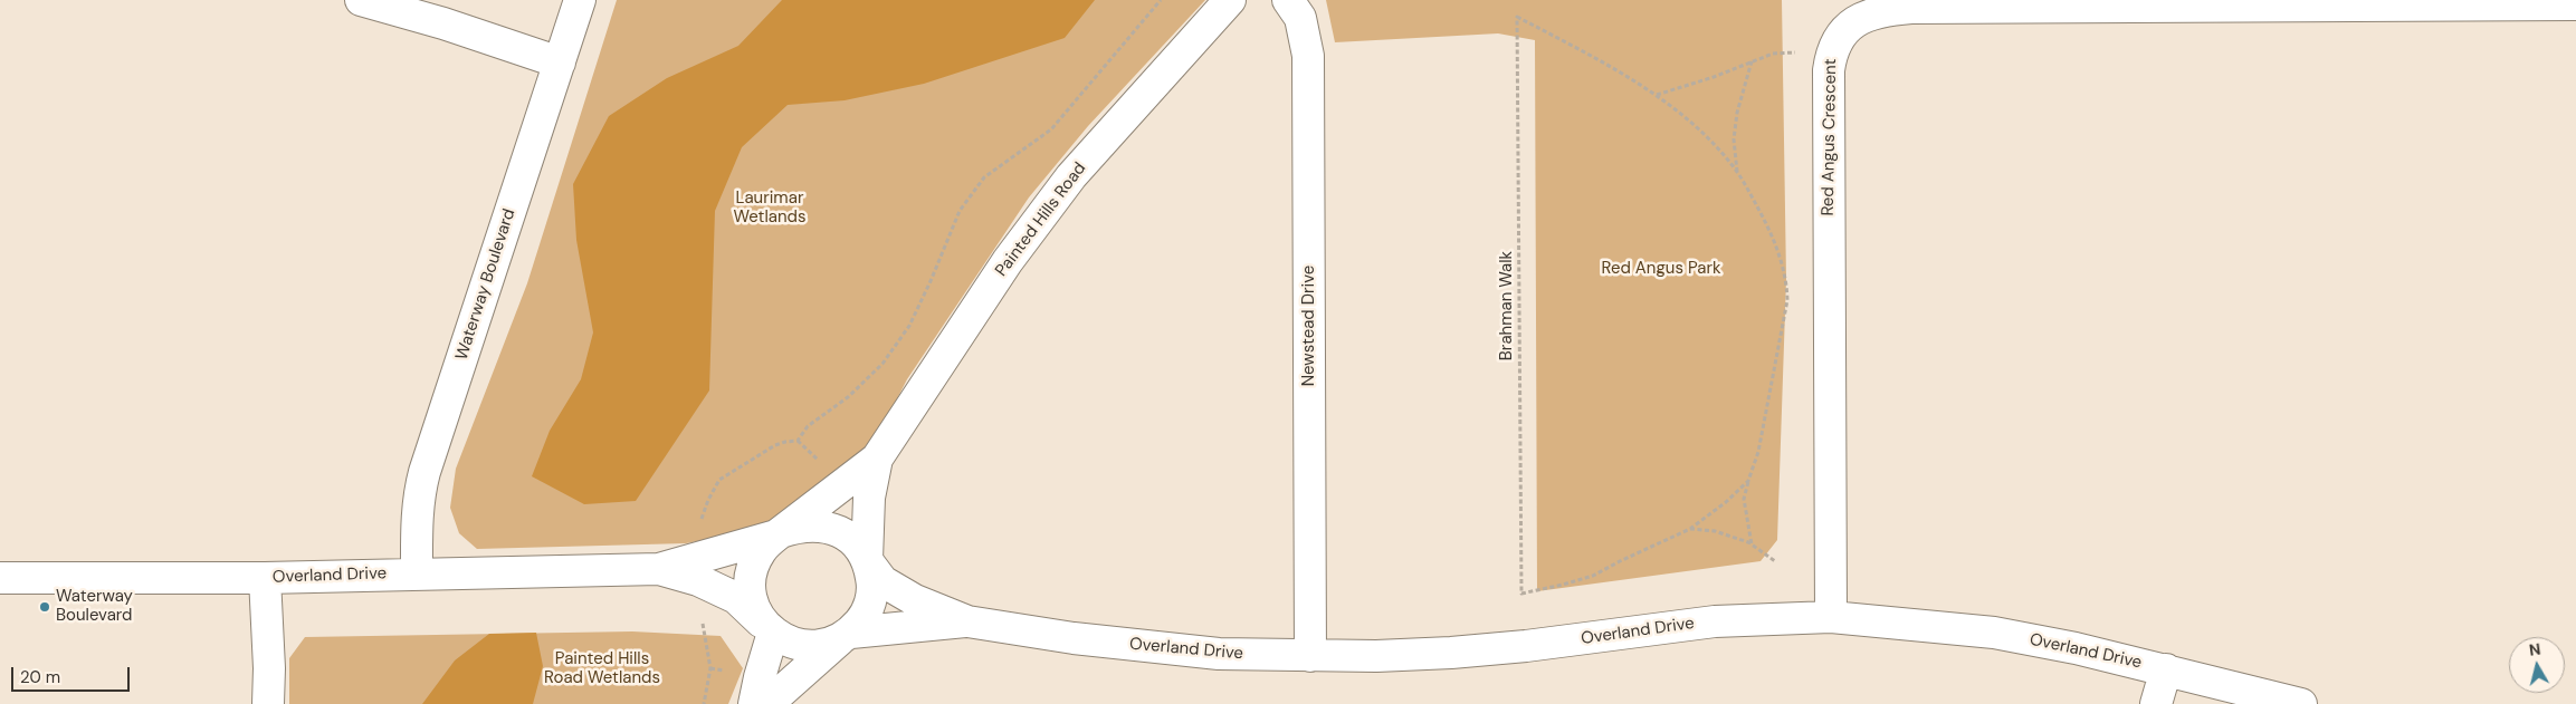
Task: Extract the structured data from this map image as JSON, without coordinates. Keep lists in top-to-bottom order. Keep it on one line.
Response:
{"streets":{"street":["Red Angus Crescent","Painted Hills Road","Waterway Boulevard","Newstead Drive","Overland Drive"],"path":["Brahman Walk"]},"crossings":[["Red Angus Crescent","Overland Drive"],["Painted Hills Road","Overland Drive"],["Waterway Boulevard","Overland Drive"],["Newstead Drive","Overland Drive"]],"parks":["Laurimar Wetlands","Red Angus Park","Painted Hills Road Wetlands"],"places":["Waterway Boulevard"],"scale_bar":"20 m","north":"top"}
